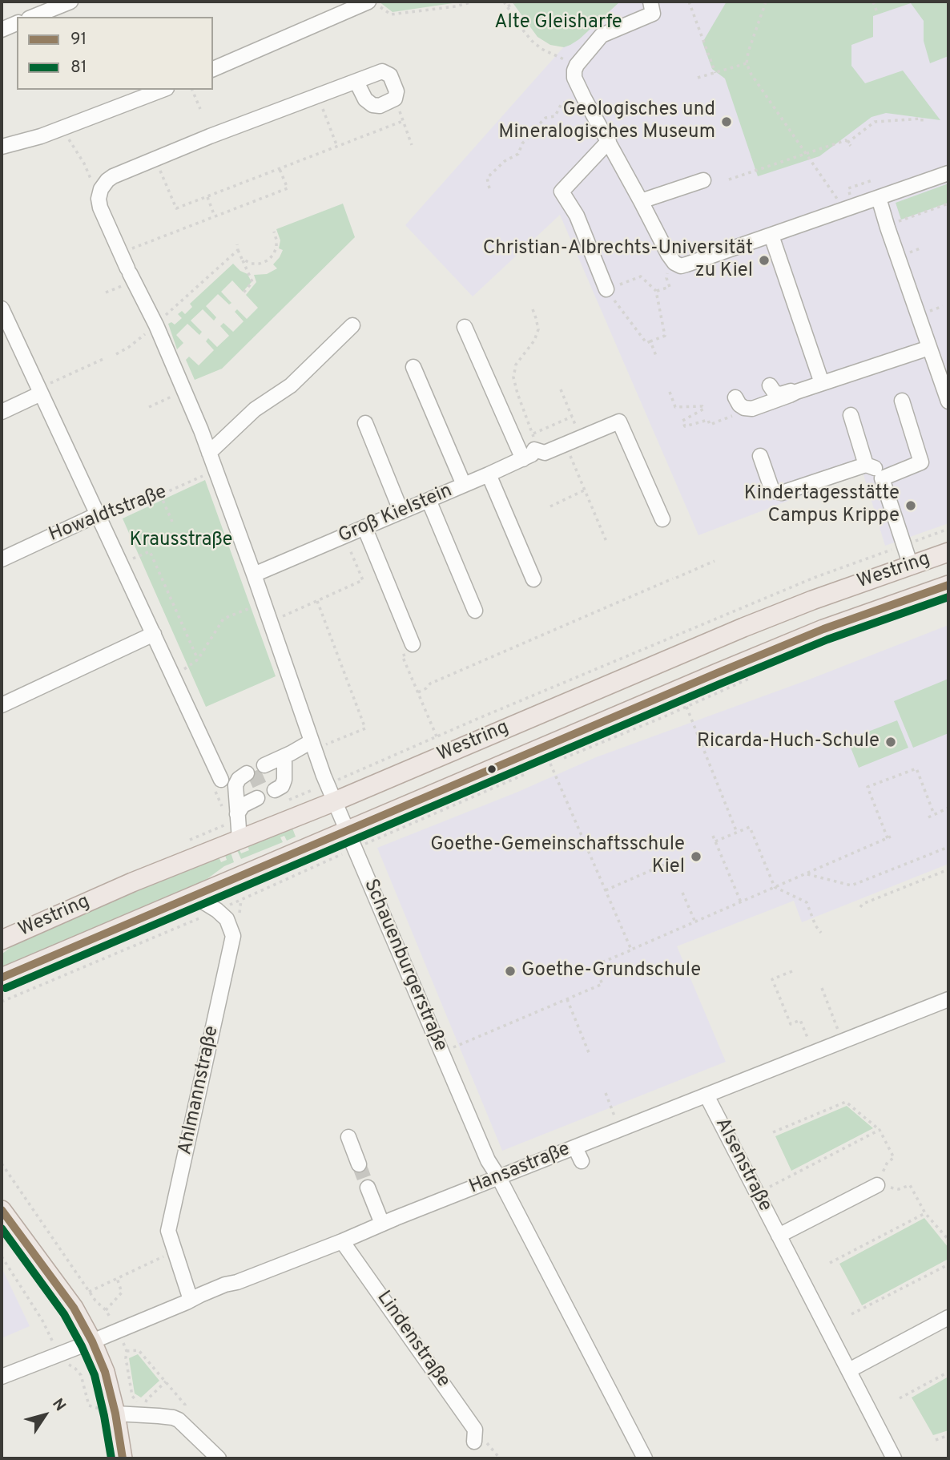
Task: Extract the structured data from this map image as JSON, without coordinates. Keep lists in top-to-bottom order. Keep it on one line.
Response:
{"streets":{"main road":["Westring"],"street":["Howaldtstraße","Groß Kielstein","Schauenburgerstraße","Ahlmannstraße","Alsenstraße","Hansastraße","Lindenstraße"]},"crossings":[["Howaldtstraße","Schauenburgerstraße"],["Groß Kielstein","Schauenburgerstraße"],["Westring","Schauenburgerstraße"],["Westring","Ahlmannstraße"],["Schauenburgerstraße","Hansastraße"],["Ahlmannstraße","Hansastraße"],["Alsenstraße","Hansastraße"],["Hansastraße","Lindenstraße"]],"parks":["Alte Gleisharfe","Krausstraße"],"places":["Geologisches und Mineralogisches Museum","Christian-Albrechts-Universität zu Kiel","Kindertagesstätte Campus Krippe","Ricarda-Huch-Schule","Goethe-Gemeinschaftsschule Kiel","Goethe-Grundschule"],"lines":["transit line 91","transit line 81"],"legend":["91","81"],"north":"top right"}
